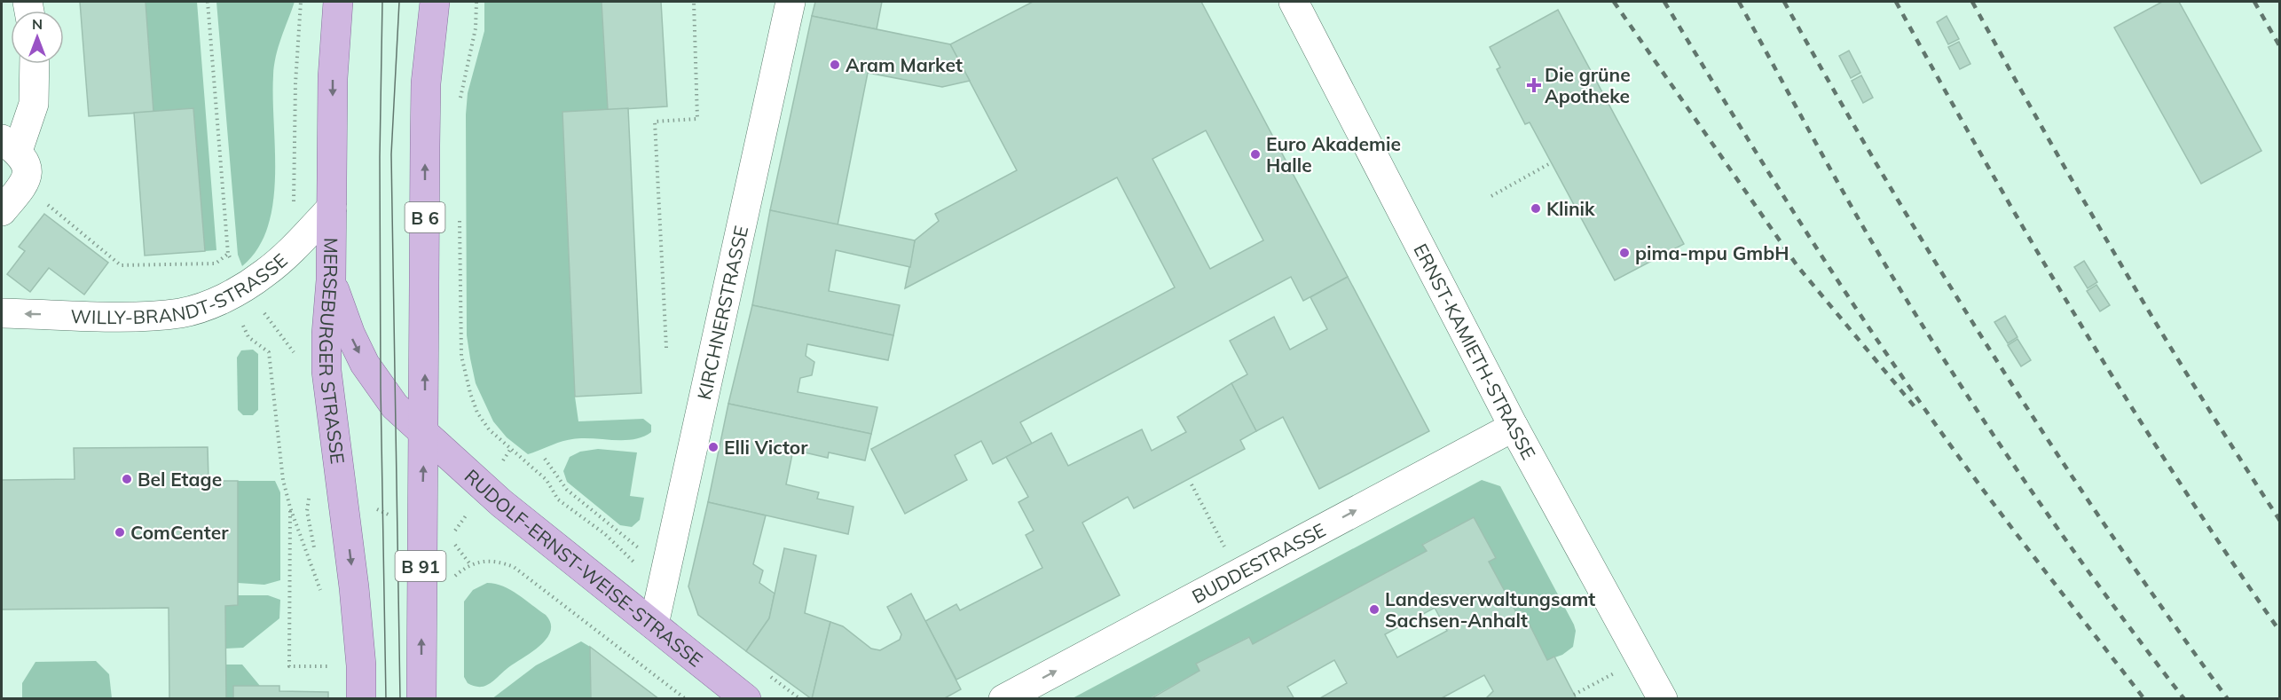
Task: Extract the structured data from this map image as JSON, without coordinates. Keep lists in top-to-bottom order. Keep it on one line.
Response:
{"streets":{"main road":["B 6","MERSEBURGER STRASSE","B 91","RUDOLF-ERNST-WEISE-STRASSE"],"street":["WILLY-BRANDT-STRASSE","KIRCHNERSTRASSE","ERNST-KAMIETH-STRASSE","BUDDESTRASSE"]},"crossings":[["B 6","B 91"],["B 6","RUDOLF-ERNST-WEISE-STRASSE"],["WILLY-BRANDT-STRASSE","MERSEBURGER STRASSE"],["KIRCHNERSTRASSE","RUDOLF-ERNST-WEISE-STRASSE"],["MERSEBURGER STRASSE","RUDOLF-ERNST-WEISE-STRASSE"],["ERNST-KAMIETH-STRASSE","BUDDESTRASSE"],["B 91","RUDOLF-ERNST-WEISE-STRASSE"]],"one_way":["WILLY-BRANDT-STRASSE","BUDDESTRASSE"],"places":{"other":["Aram Market","Euro Akademie Halle","Klinik","pima-mpu GmbH","Elli Victor","Bel Etage","ComCenter","Landesverwaltungsamt Sachsen-Anhalt"],"health":["Die grüne Apotheke"]},"north":"top"}
